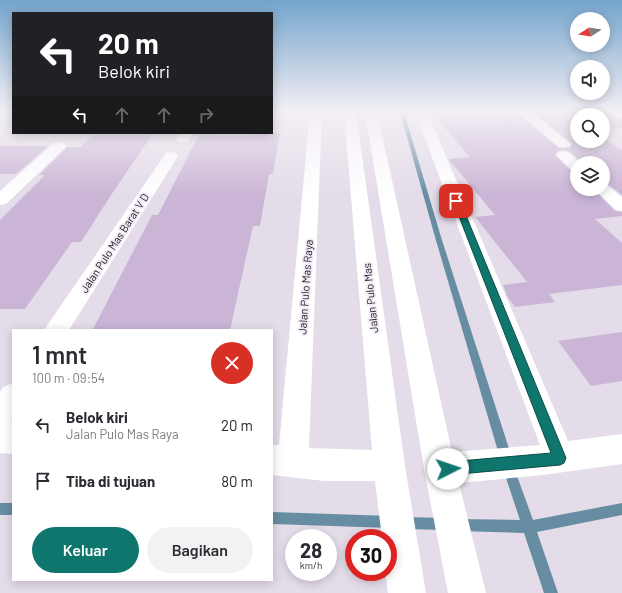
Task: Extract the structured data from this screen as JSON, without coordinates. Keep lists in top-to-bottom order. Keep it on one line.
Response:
{"streets":{"street":["Jalan Pulo Mas Barat V D","Jalan Pulo Mas Raya","Jalan Pulo Mas"]},"north":"left","page":{"turn":["20 m","Belok kiri"],"heading":["1 mnt","100 m · 09:54"],"list":[{"name":"Belok kiri","note":"Jalan Pulo Mas Raya","value":"20 m"},{"name":"Tiba di tujuan","value":"80 m"}],"buttons":["Keluar","Bagikan"],"speed":"28 km/h","limit":"30"}}
